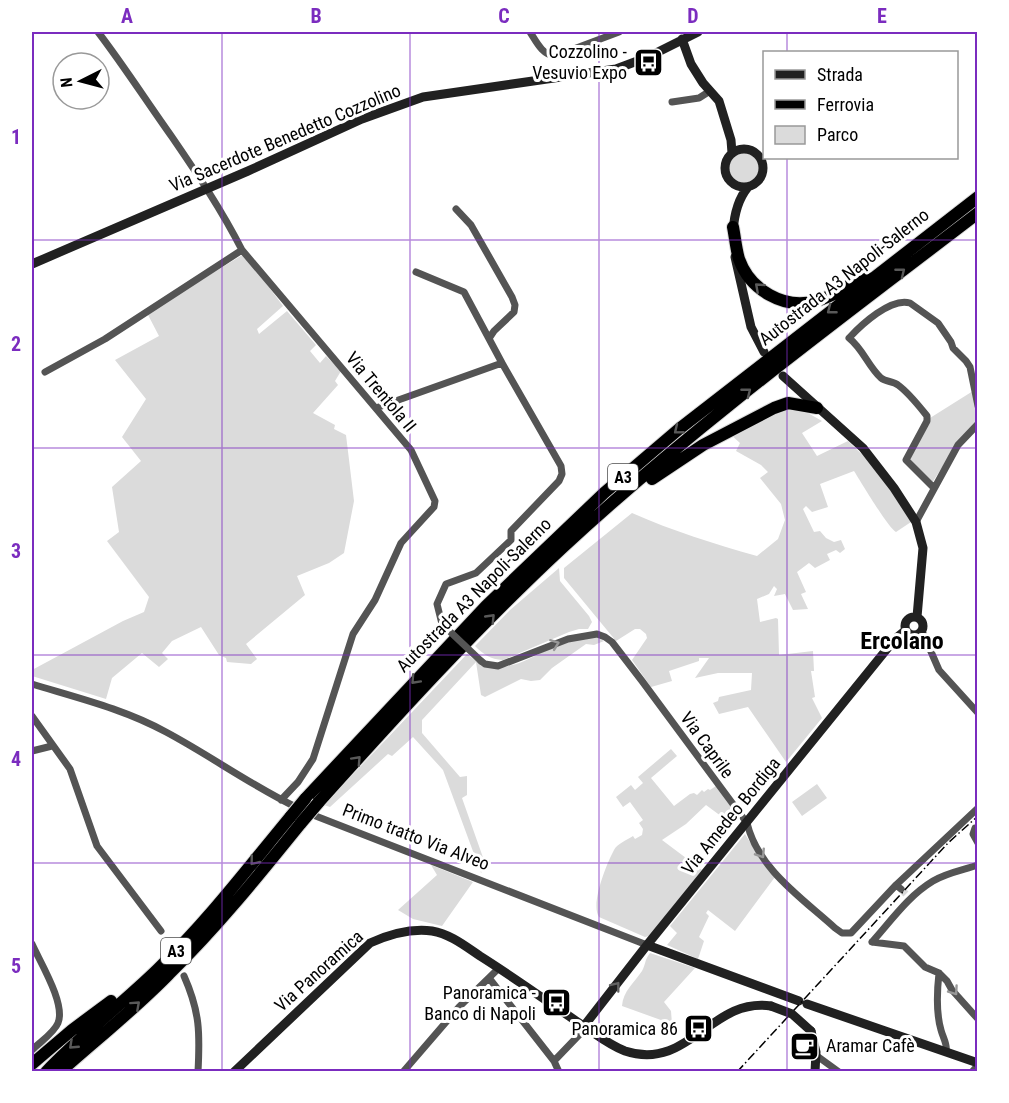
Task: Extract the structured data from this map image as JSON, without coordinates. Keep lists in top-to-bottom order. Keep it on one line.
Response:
{"streets":{"highway":["Autostrada A3 Napoli-Salerno","A3"],"street":["Via Sacerdote Benedetto Cozzolino","Via Trentola II","Via Caprile","Via Amedeo Bordiga","Primo tratto Via Alveo","Via Panoramica"]},"crossings":[["Via Sacerdote Benedetto Cozzolino","Via Trentola II"],["Via Trentola II","Primo tratto Via Alveo"],["Via Caprile","Via Amedeo Bordiga"],["Via Amedeo Bordiga","Primo tratto Via Alveo"],["Via Amedeo Bordiga","Via Panoramica"]],"districts":["Ercolano"],"places":{"bus stop":["Cozzolino - Vesuvio Expo","Panoramica - Banco di Napoli","Panoramica 86"],"cafe":["Aramar Cafè"]},"legend":["Strada","Ferrovia","Parco"],"north":"left","grid":{"columns":["A","B","C","D","E"],"rows":["1","2","3","4","5"]}}
